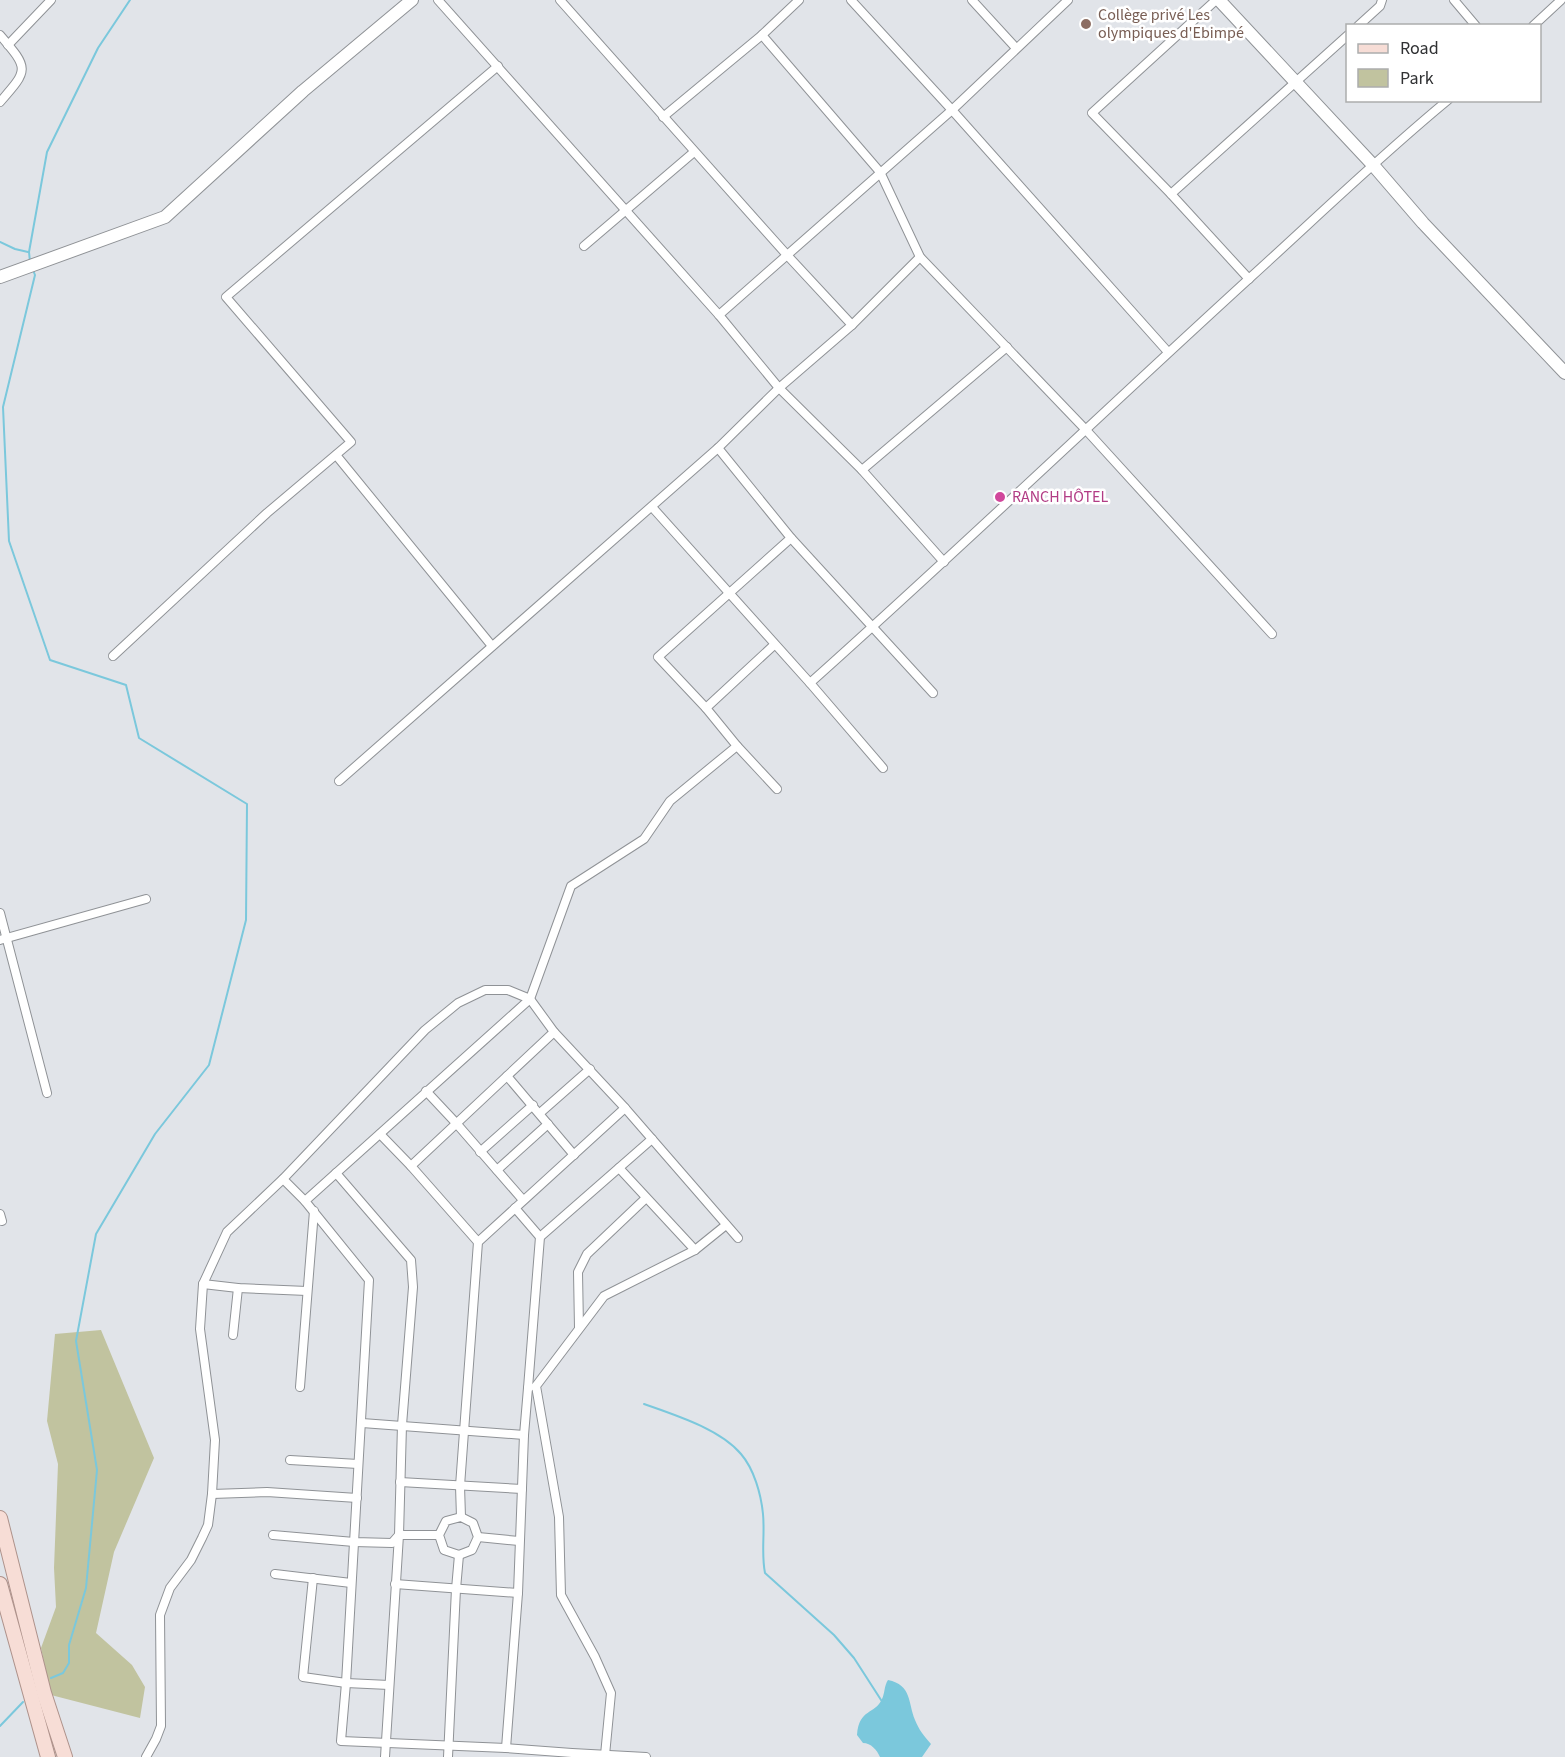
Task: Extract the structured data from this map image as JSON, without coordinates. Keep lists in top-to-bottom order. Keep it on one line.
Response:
{"places":["Collège privé Les olympiques d'Ebimpé","RANCH HÔTEL"],"legend":["Road","Park"]}
